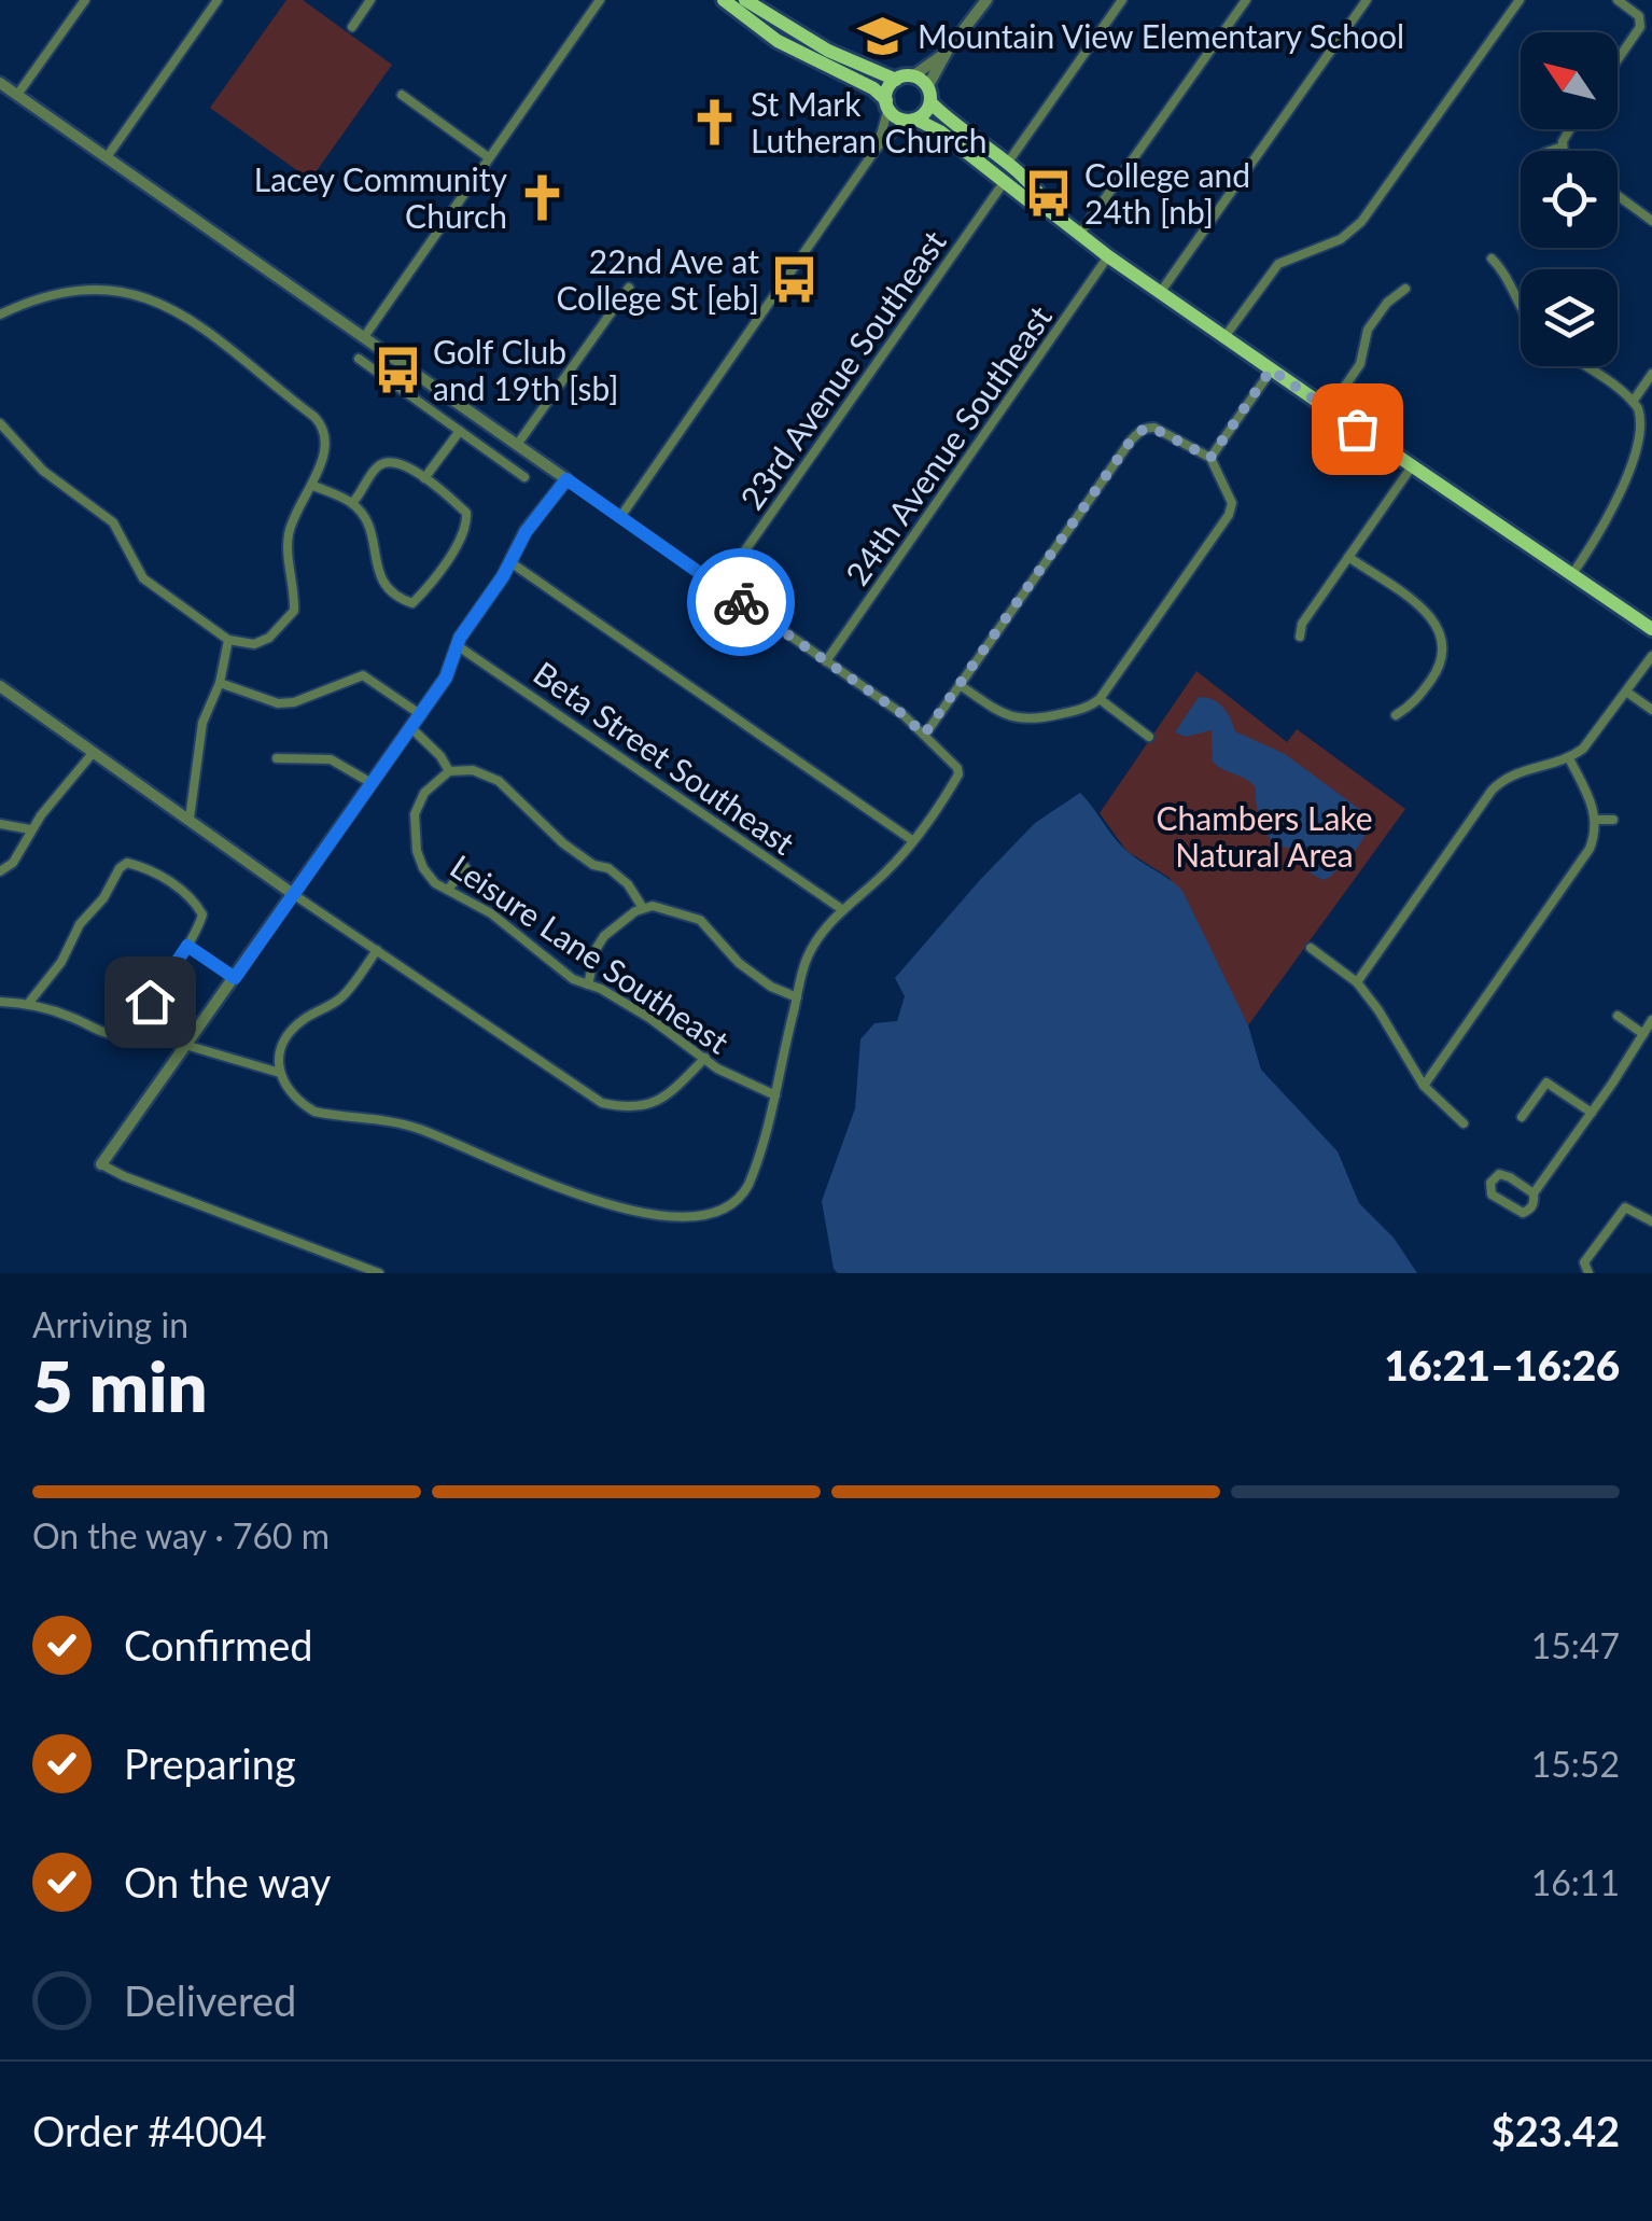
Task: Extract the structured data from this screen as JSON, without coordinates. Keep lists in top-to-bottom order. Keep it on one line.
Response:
{"streets":{"street":["23rd Avenue Southeast","24th Avenue Southeast","Beta Street Southeast","Leisure Lane Southeast"]},"parks":["Chambers Lake Natural Area"],"places":{"school or university":["Mountain View Elementary School"],"church":["St Mark Lutheran Church","Lacey Community Church"],"bus stop":["College and 24th [nb]","22nd Ave at College St [eb]","Golf Club and 19th [sb]"]},"north":"top left","page":{"heading":["5 min","Arriving in","16:21–16:26"],"panel":["Order #4004","$23.42"],"bar":"On the way · 760 m","list":[["Confirmed","15:47"],["Preparing","15:52"],["On the way","16:11"],"Delivered"]}}
